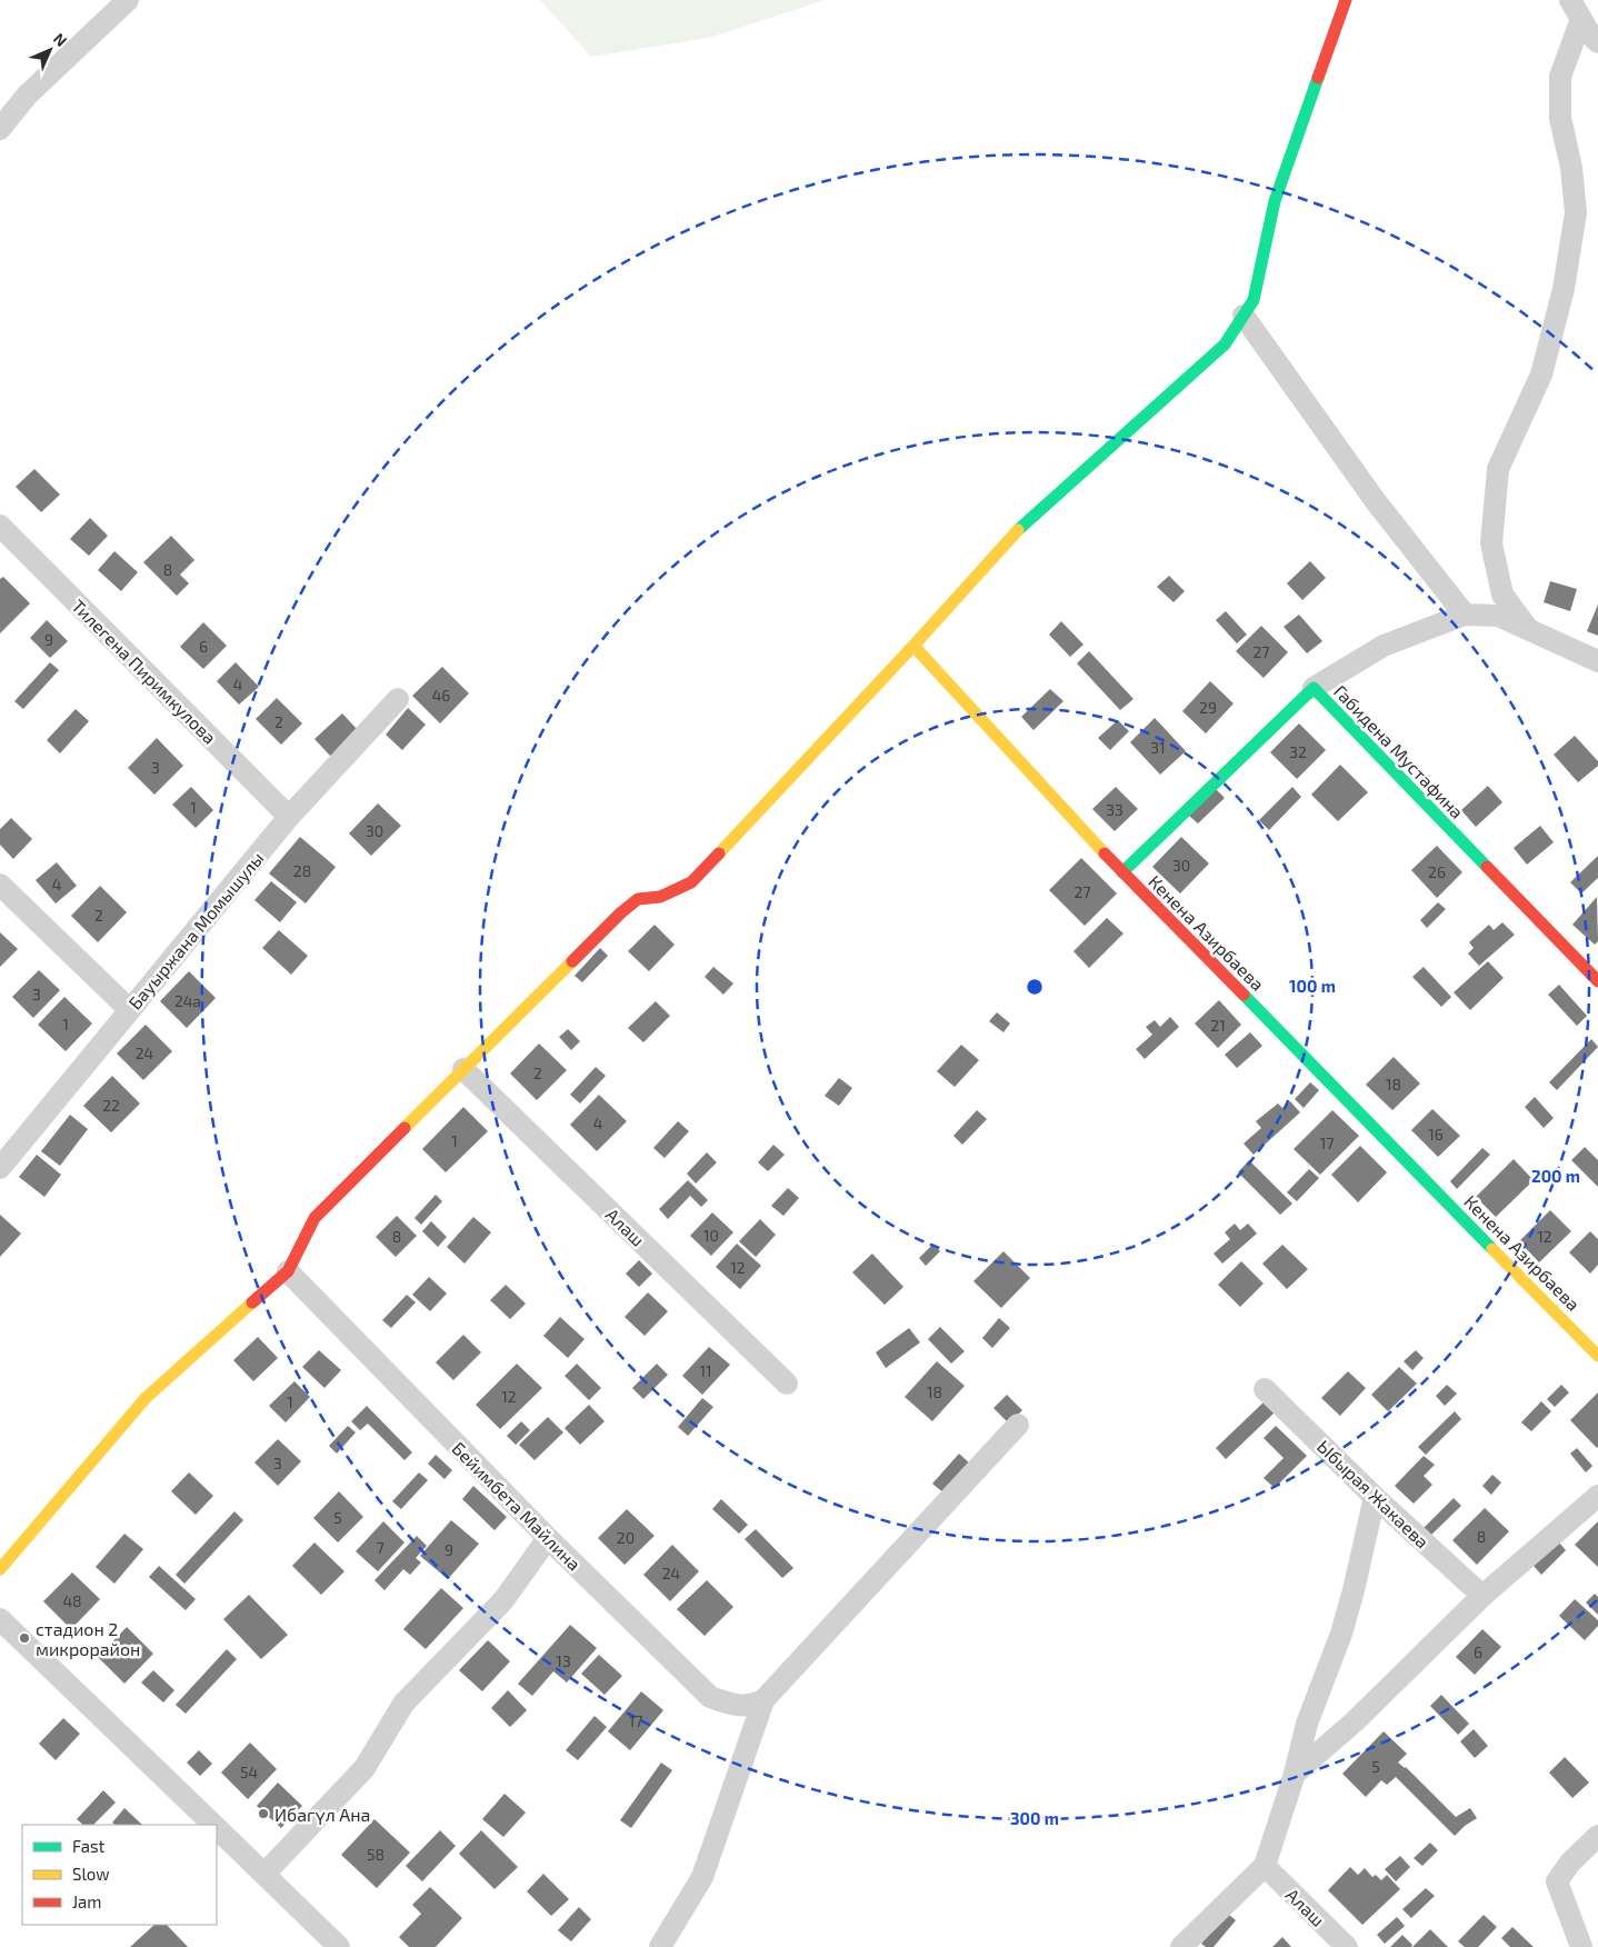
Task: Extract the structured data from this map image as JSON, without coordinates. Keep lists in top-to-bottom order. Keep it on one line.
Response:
{"streets":{"street":["Тилегена Пиримкулова","Габидена Мустафина","Бауыржана Момышулы","Кенена Азирбаева","Алаш","Ыбырая Жакаева","Бейимбета Майлина"]},"crossings":[["Тилегена Пиримкулова","Бауыржана Момышулы"],["Габидена Мустафина","Кенена Азирбаева"]],"places":["стадион 2 микрорайон","Ибагүл Ана"],"house_numbers":["8","9","6","27","4","46","29","2","31","32","3","1","33","30","30","28","26","4","27","2","3","24а","1","21","24","2","18","22","4","16","1","17","10","8","12","12","11","18","12","1","3","5","8","20","7","9","24","48","6","13","17","5","54","58"],"legend":["Fast","Slow","Jam"],"north":"top right","rings":["100 m","200 m","300 m"]}
